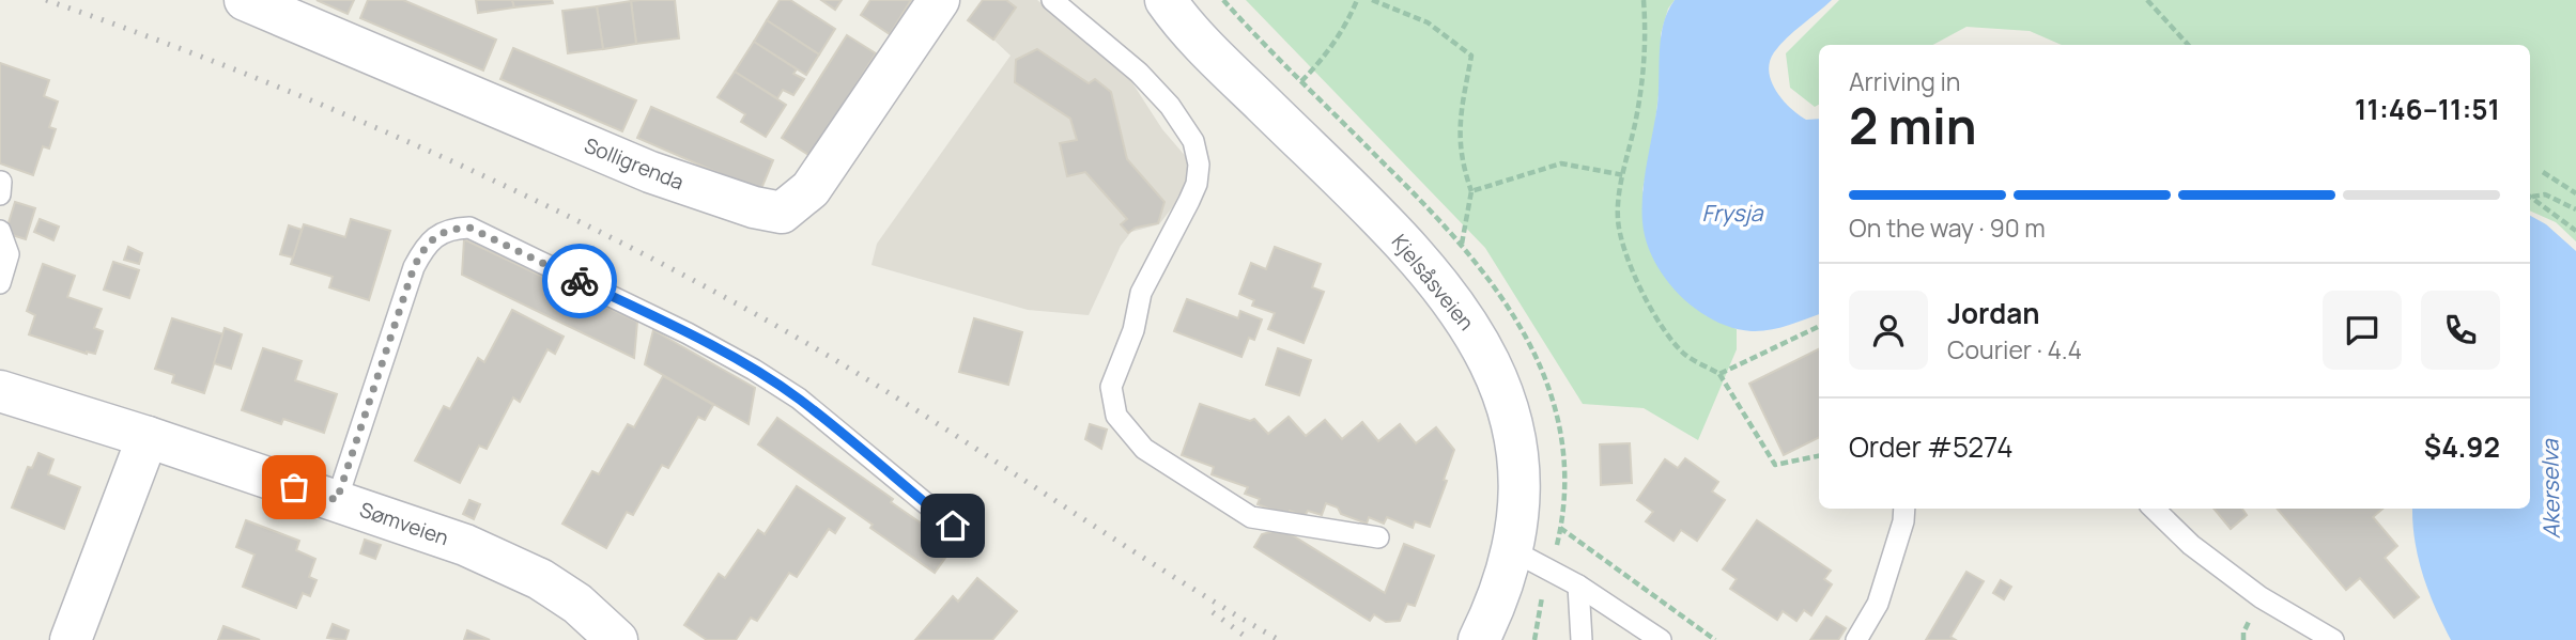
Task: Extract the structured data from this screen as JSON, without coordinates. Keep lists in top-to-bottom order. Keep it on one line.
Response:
{"streets":{"street":["Solligrenda","Kjelsåsveien","Sømveien"]},"water":["Frysja","Akerselva"],"page":{"heading":["2 min","Arriving in","11:46–11:51"],"panel":["Jordan","Courier · 4.4","Order #5274","$4.92"],"bar":"On the way · 90 m"}}
